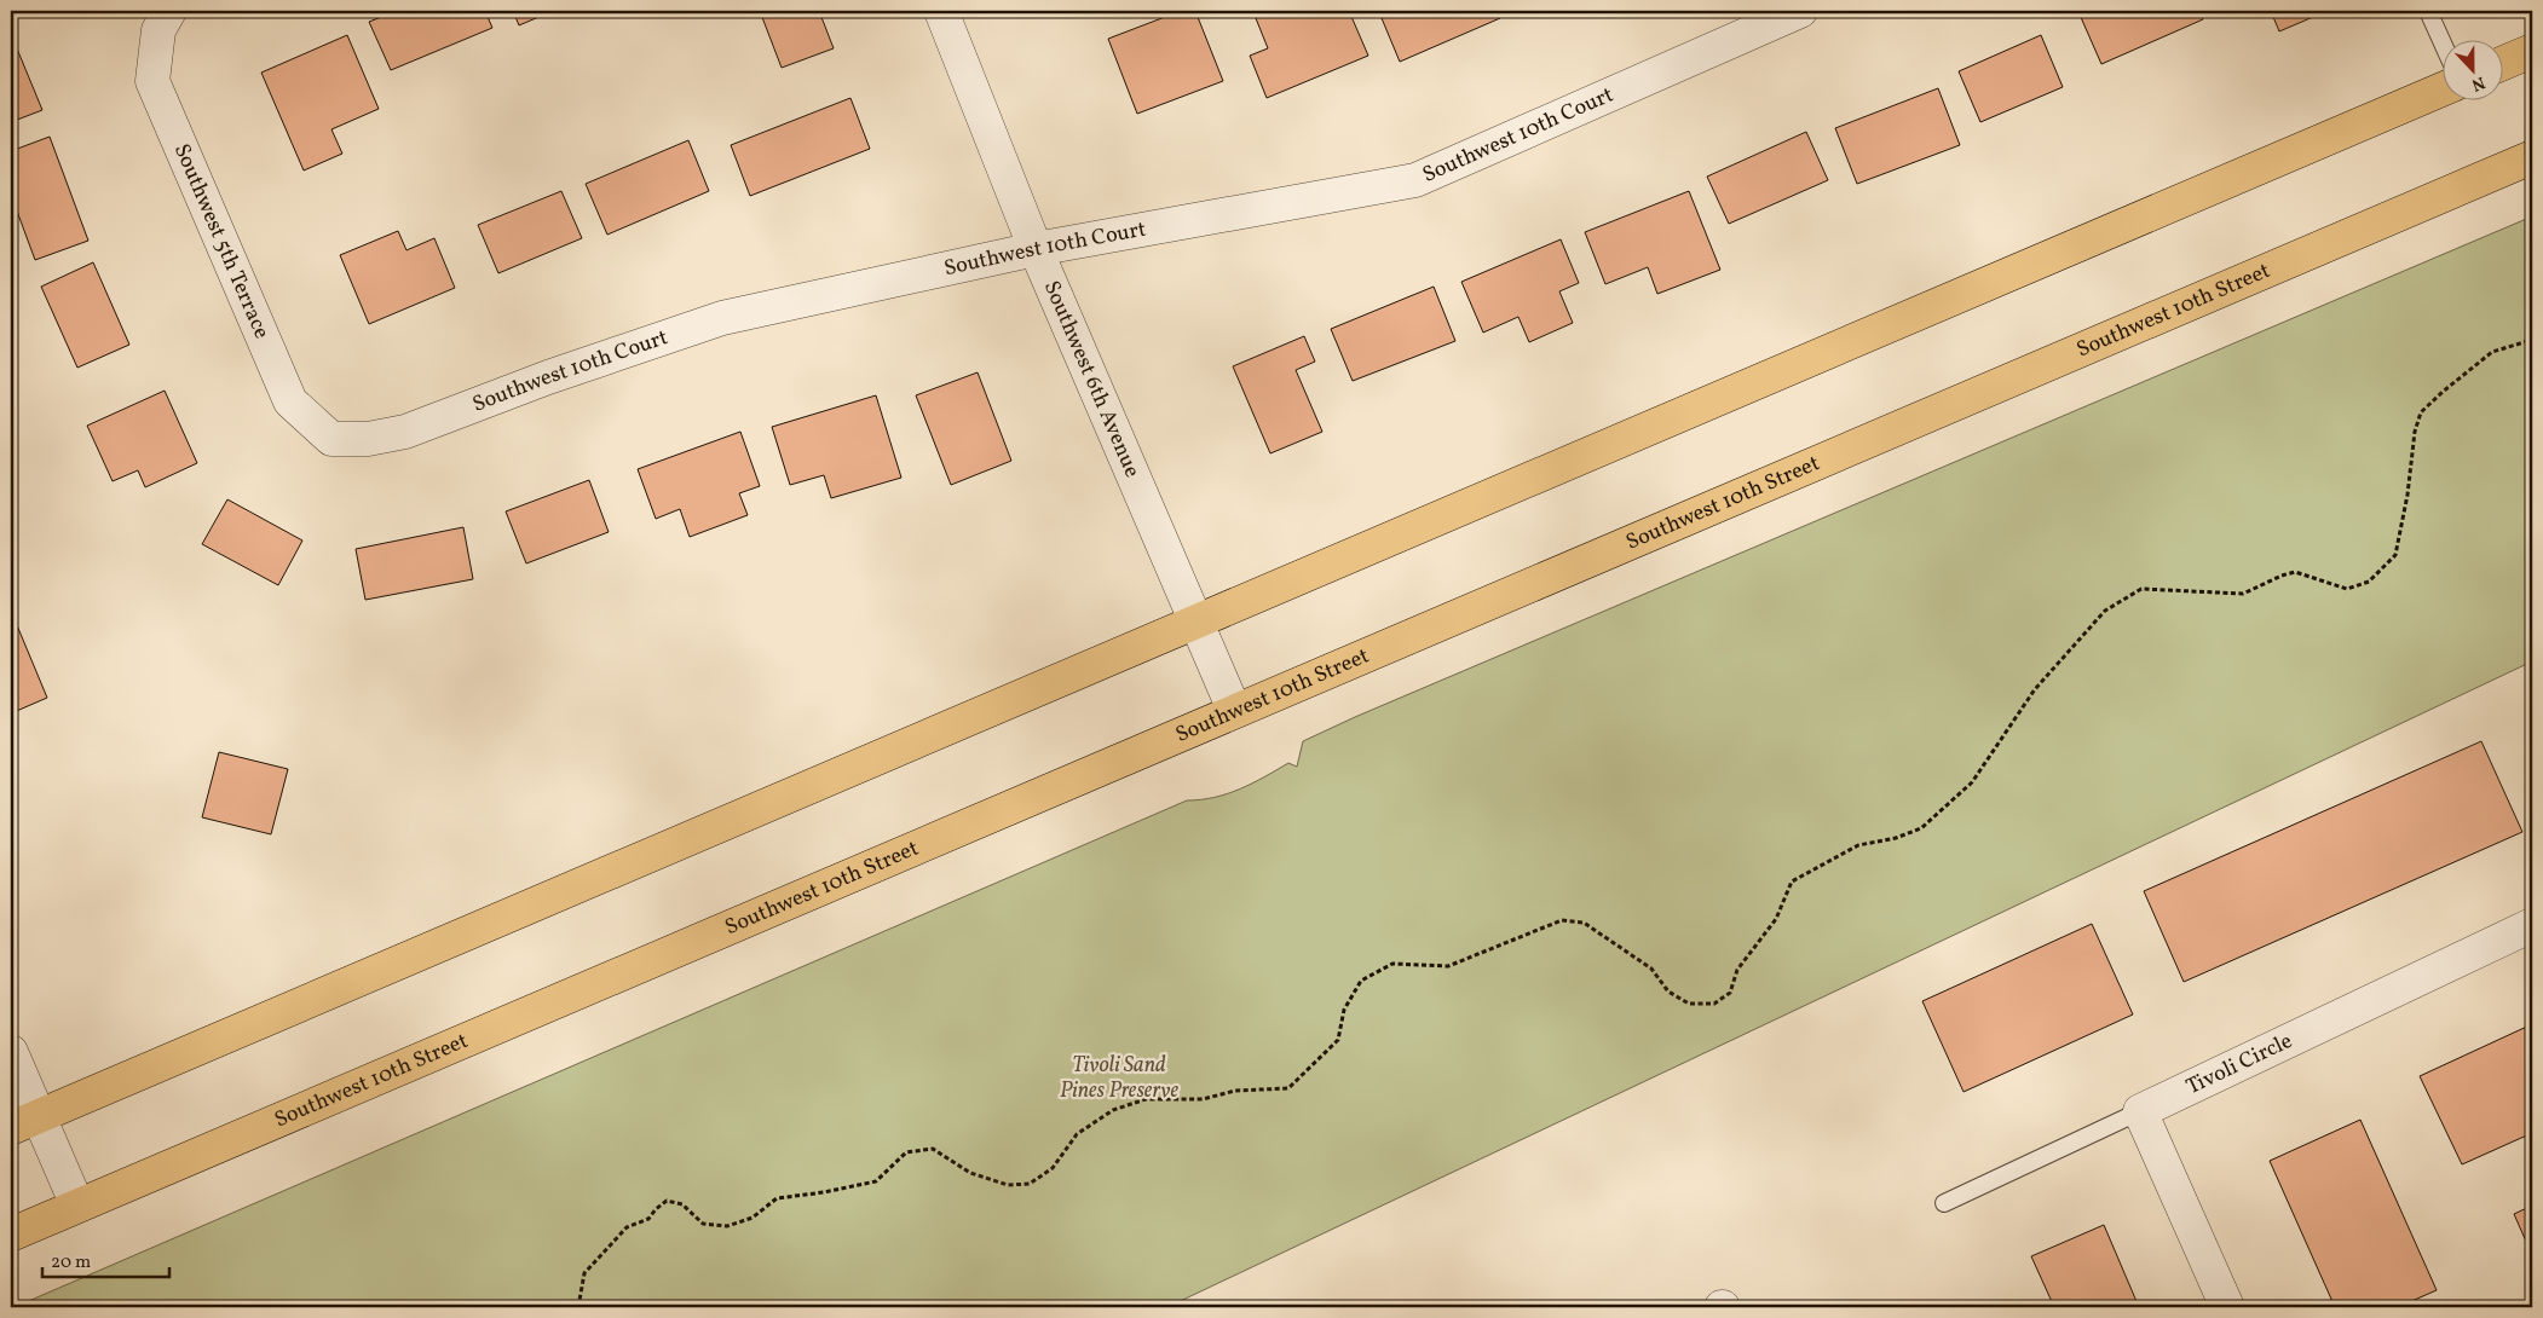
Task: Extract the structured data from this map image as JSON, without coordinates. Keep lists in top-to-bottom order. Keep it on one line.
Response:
{"streets":{"main road":["Southwest 10th Street"],"street":["Southwest 10th Court","Southwest 5th Terrace","Southwest 6th Avenue","Tivoli Circle"]},"crossings":[["Southwest 10th Court","Southwest 5th Terrace"],["Southwest 10th Court","Southwest 6th Avenue"],["Southwest 10th Street","Southwest 6th Avenue"]],"parks":["Tivoli Sand Pines Preserve"],"scale_bar":"20 m","north":"bottom"}
